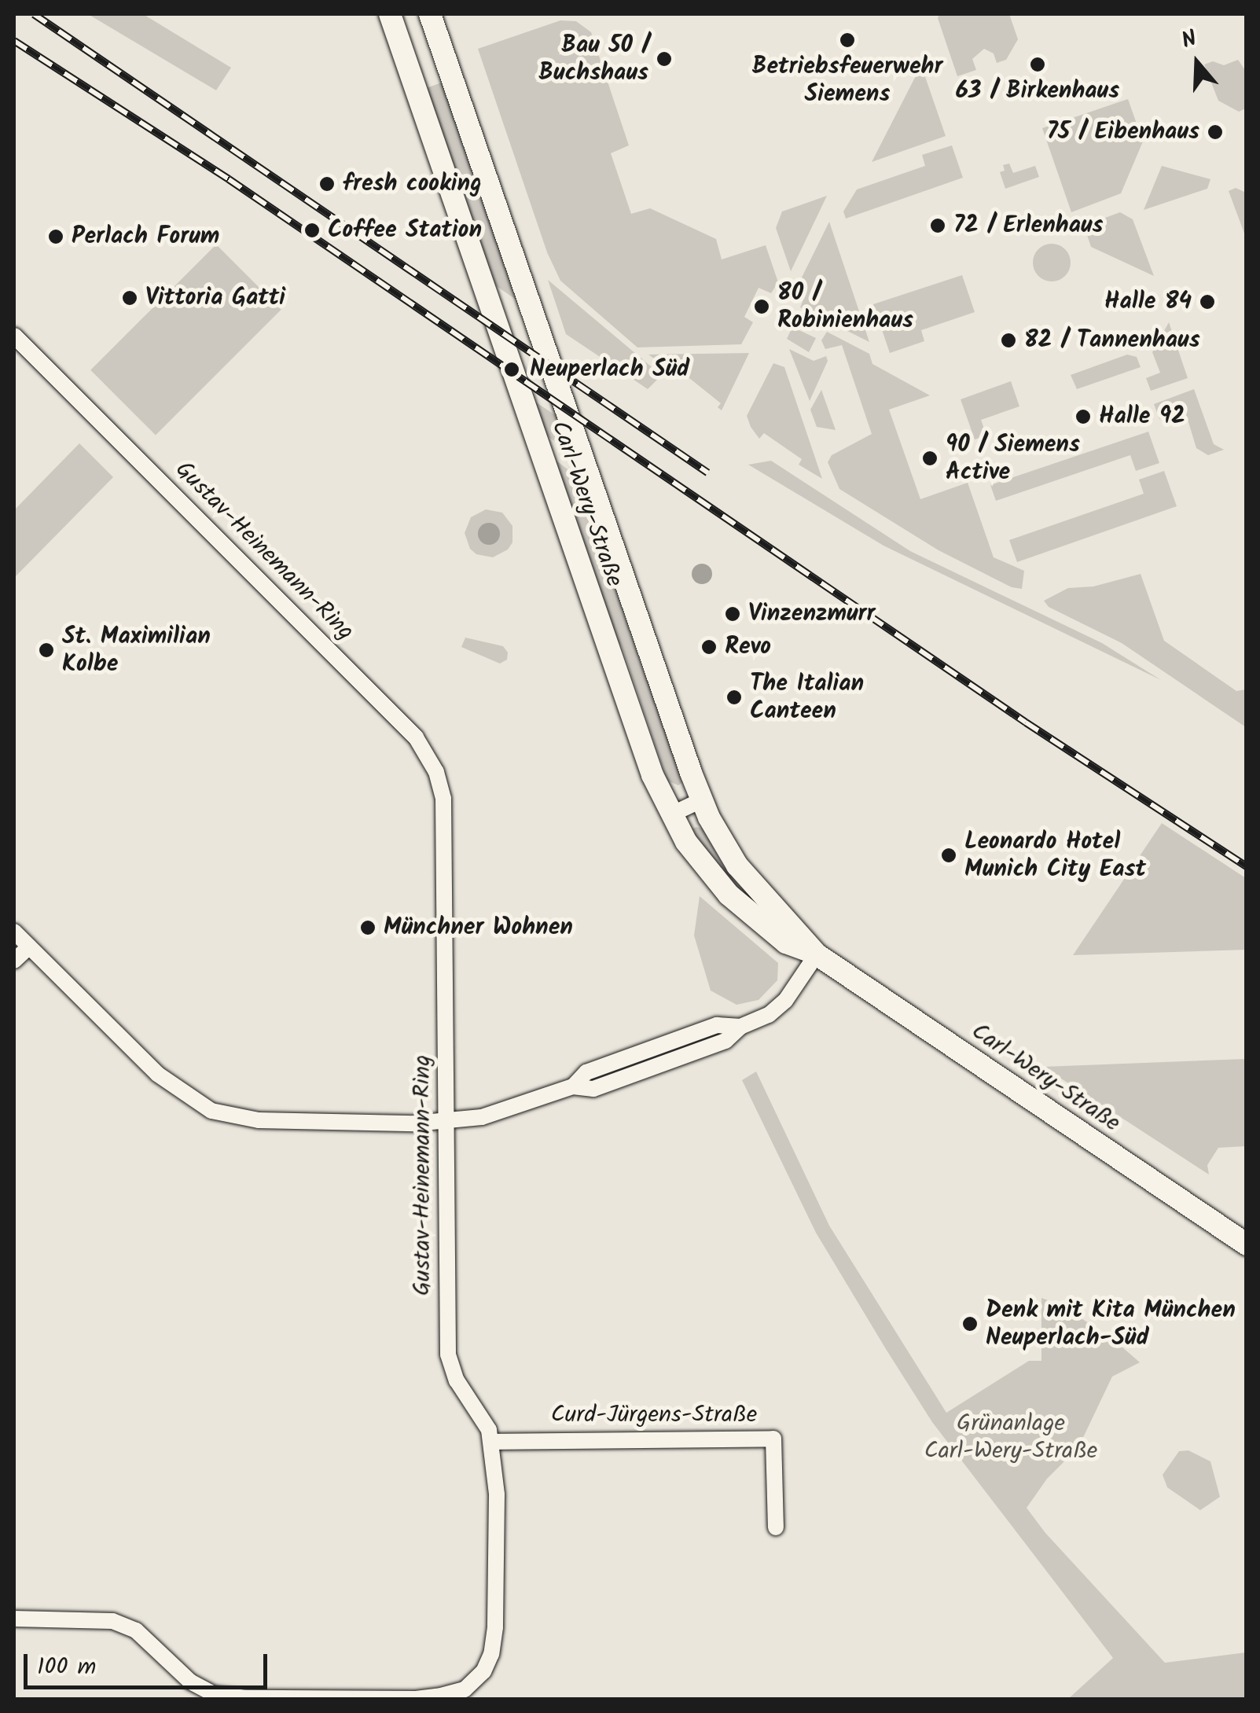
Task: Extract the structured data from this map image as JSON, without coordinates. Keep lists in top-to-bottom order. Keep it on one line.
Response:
{"streets":{"main road":["Carl-Wery-Straße"],"street":["Gustav-Heinemann-Ring","Curd-Jürgens-Straße"]},"crossings":[["Gustav-Heinemann-Ring","Curd-Jürgens-Straße"]],"parks":["Grünanlage Carl-Wery-Straße"],"places":["Betriebsfeuerwehr Siemens","Bau 50 / Buchshaus","63 / Birkenhaus","75 / Eibenhaus","fresh cooking","72 / Erlenhaus","Coffee Station","Perlach Forum","Vittoria Gatti","Halle 84","80 / Robinienhaus","82 / Tannenhaus","Neuperlach Süd","Halle 92","90 / Siemens Active","Vinzenzmurr","Revo","St. Maximilian Kolbe","The Italian Canteen","Leonardo Hotel Munich City East","Münchner Wohnen","Denk mit Kita München Neuperlach-Süd"],"scale_bar":"100 m","north":"top"}
